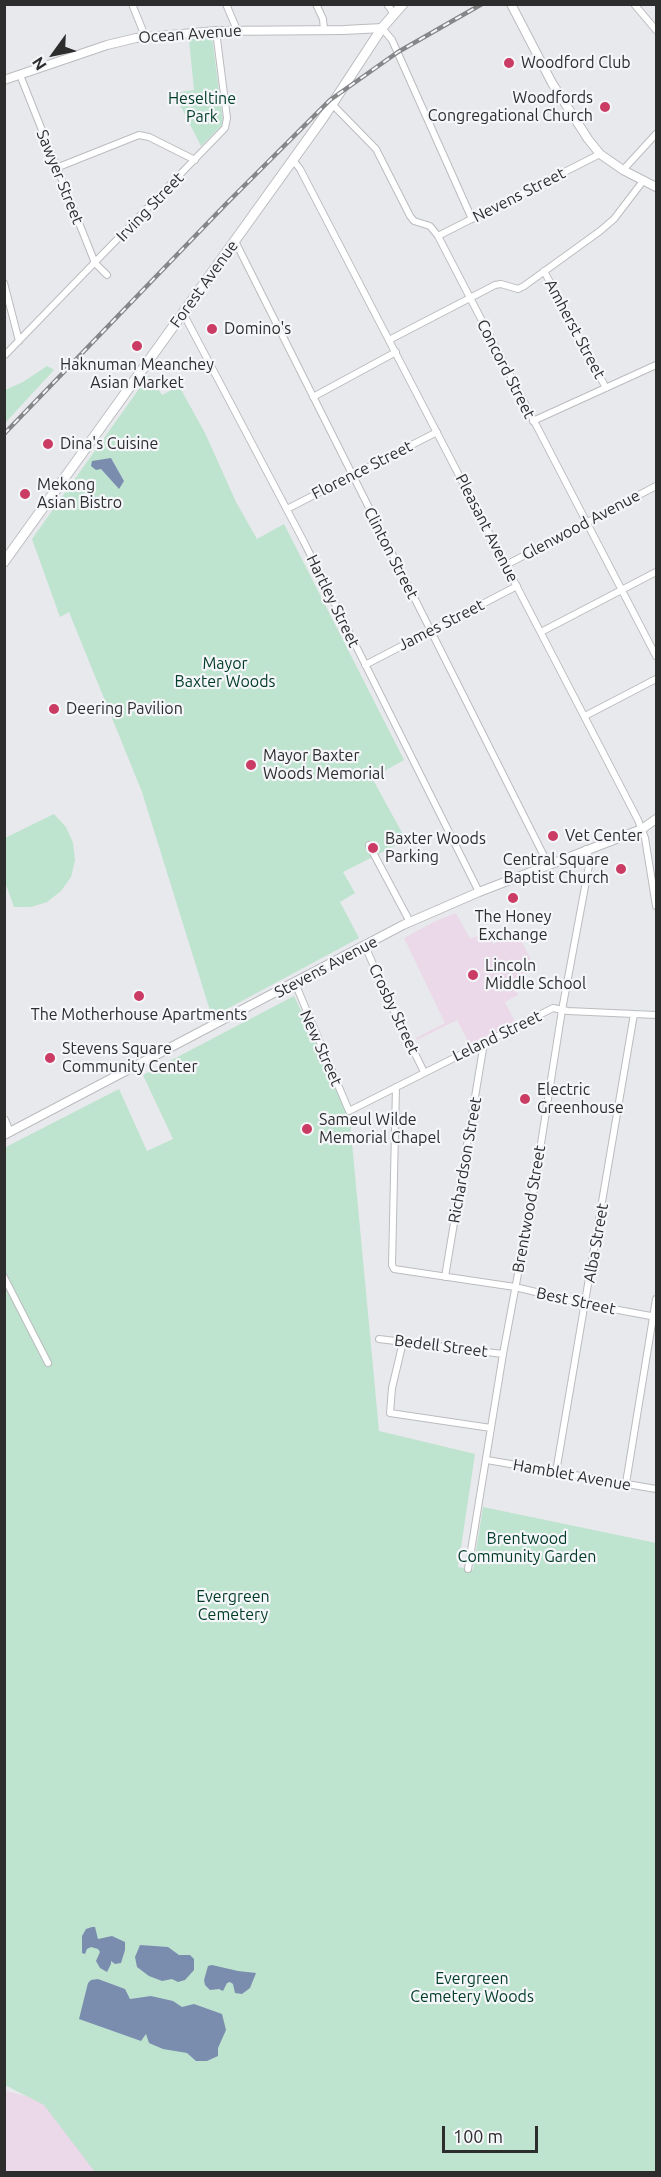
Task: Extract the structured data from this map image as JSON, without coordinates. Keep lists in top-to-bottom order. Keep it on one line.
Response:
{"streets":{"highway":["Forest Avenue"],"main road":["Ocean Avenue","Stevens Avenue"],"street":["Sawyer Street","Nevens Street","Irving Street","Amherst Street","Concord Street","Florence Street","Glenwood Avenue","Pleasant Avenue","Clinton Street","Hartley Street","James Street","Crosby Street","Leland Street","New Street","Richardson Street","Brentwood Street","Alba Street","Best Street","Bedell Street","Hamblet Avenue"]},"crossings":[["Ocean Avenue","Sawyer Street"],["Ocean Avenue","Irving Street"],["Ocean Avenue","Forest Avenue"],["Sawyer Street","Irving Street"],["Nevens Street","Concord Street"],["Forest Avenue","Concord Street"],["Forest Avenue","Pleasant Avenue"],["Forest Avenue","Clinton Street"],["Forest Avenue","Hartley Street"],["Concord Street","Glenwood Avenue"],["Florence Street","Pleasant Avenue"],["Florence Street","Clinton Street"],["Florence Street","Hartley Street"],["Glenwood Avenue","Pleasant Avenue"],["Pleasant Avenue","James Street"],["Pleasant Avenue","Stevens Avenue"],["Clinton Street","James Street"],["Clinton Street","Stevens Avenue"],["Hartley Street","James Street"],["Hartley Street","Stevens Avenue"],["Stevens Avenue","Crosby Street"],["Stevens Avenue","New Street"],["Stevens Avenue","Brentwood Street"],["Crosby Street","Leland Street"],["Leland Street","New Street"],["Leland Street","Richardson Street"],["Leland Street","Brentwood Street"],["Leland Street","Alba Street"],["Leland Street","Best Street"],["Richardson Street","Best Street"],["Brentwood Street","Best Street"],["Brentwood Street","Bedell Street"],["Brentwood Street","Hamblet Avenue"],["Alba Street","Best Street"],["Alba Street","Hamblet Avenue"]],"parks":["Heseltine Park","Mayor Baxter Woods","Brentwood Community Garden","Evergreen Cemetery","Evergreen Cemetery Woods"],"places":["Woodford Club","Woodfords Congregational Church","Domino's","Haknuman Meanchey Asian Market","Dina's Cuisine","Mekong Asian Bistro","Deering Pavilion","Mayor Baxter Woods Memorial","Vet Center","Baxter Woods Parking","Central Square Baptist Church","The Honey Exchange","Lincoln Middle School","The Motherhouse Apartments","Stevens Square Community Center","Electric Greenhouse","Sameul Wilde Memorial Chapel"],"scale_bar":"100 m","north":"bottom left"}
